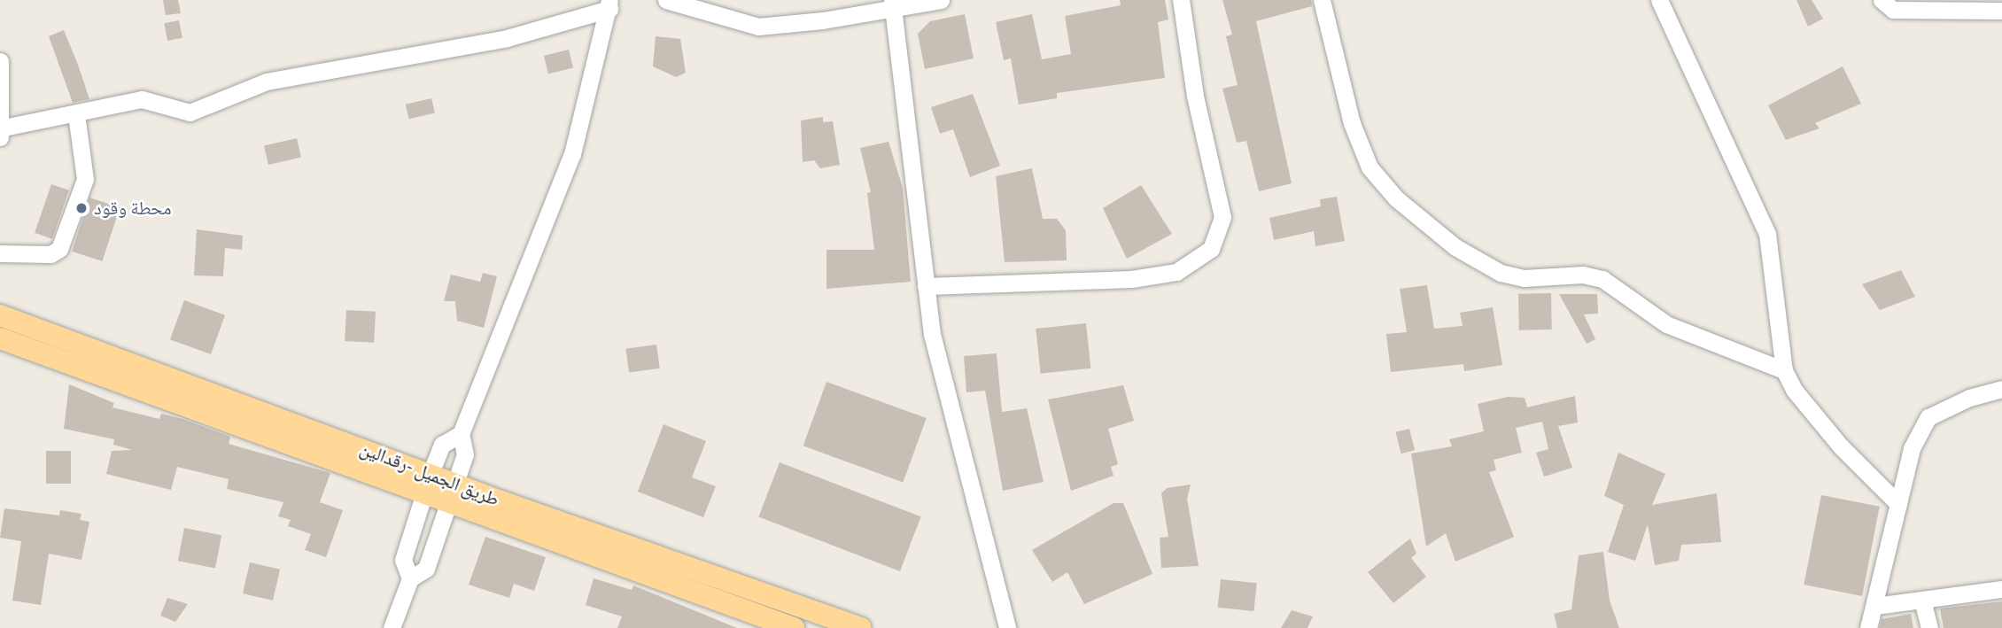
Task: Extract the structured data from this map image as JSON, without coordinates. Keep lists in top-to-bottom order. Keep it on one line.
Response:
{"streets":{"main road":["طريق الجميل -رقدالين"]},"places":["محطة وقود"]}
